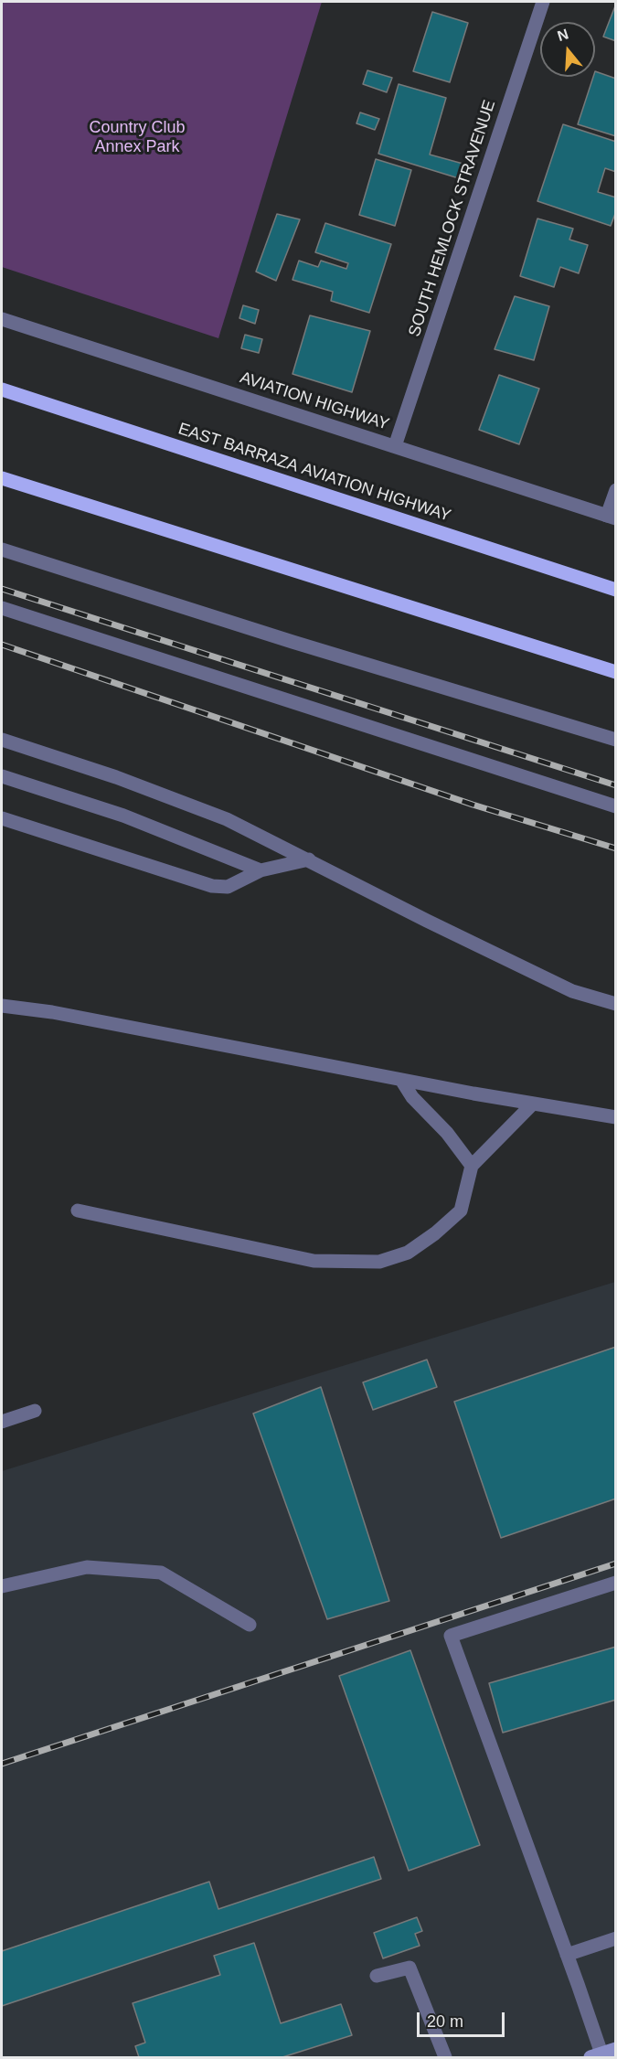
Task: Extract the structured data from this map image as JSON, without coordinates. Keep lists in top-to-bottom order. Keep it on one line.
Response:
{"streets":{"main road":["EAST BARRAZA AVIATION HIGHWAY"],"street":["SOUTH HEMLOCK STRAVENUE","AVIATION HIGHWAY"]},"crossings":[["SOUTH HEMLOCK STRAVENUE","AVIATION HIGHWAY"]],"parks":["Country Club Annex Park"],"scale_bar":"20 m","north":"top"}
